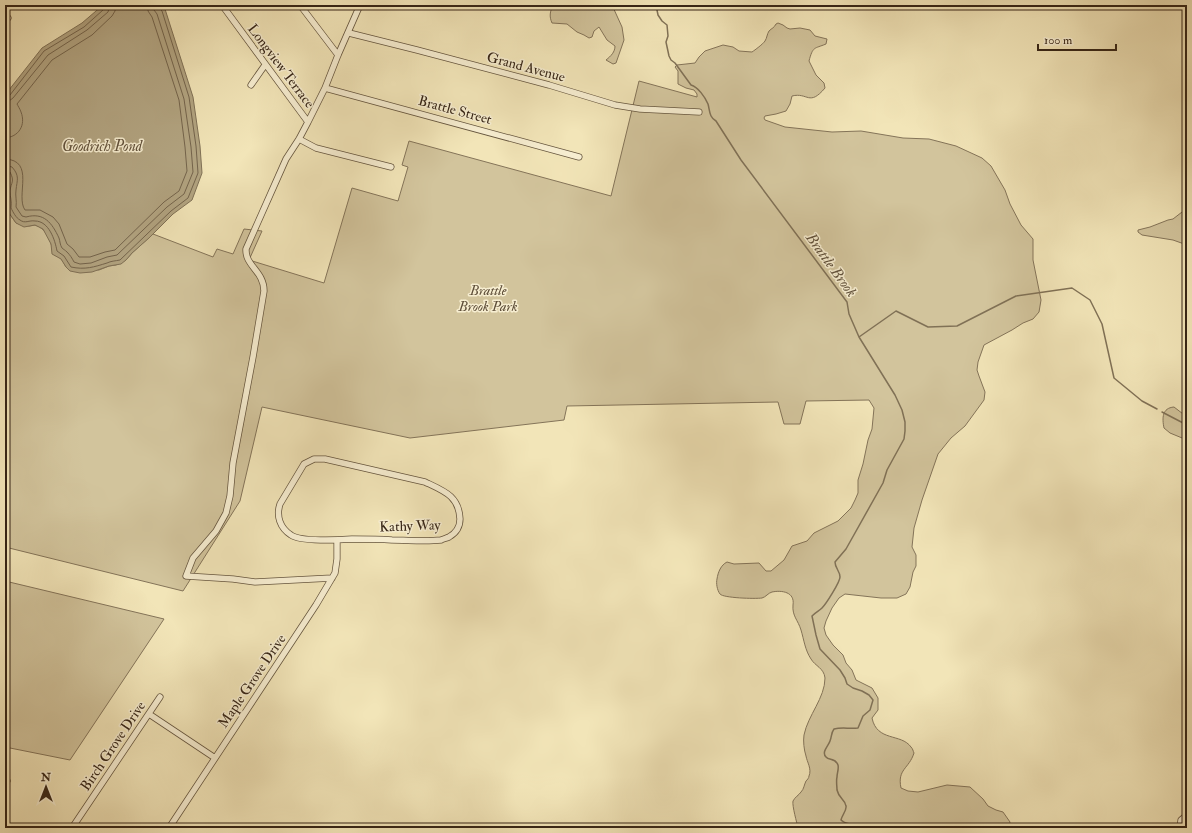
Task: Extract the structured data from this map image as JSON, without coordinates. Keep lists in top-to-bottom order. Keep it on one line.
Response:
{"streets":{"street":["Longview Terrace","Grand Avenue","Brattle Street","Kathy Way","Maple Grove Drive","Birch Grove Drive"]},"crossings":[["Longview Terrace","Maple Grove Drive"],["Kathy Way","Maple Grove Drive"]],"water":["Goodrich Pond","Brattle Brook"],"parks":["Brattle Brook Park"],"scale_bar":"100 m","north":"top"}
